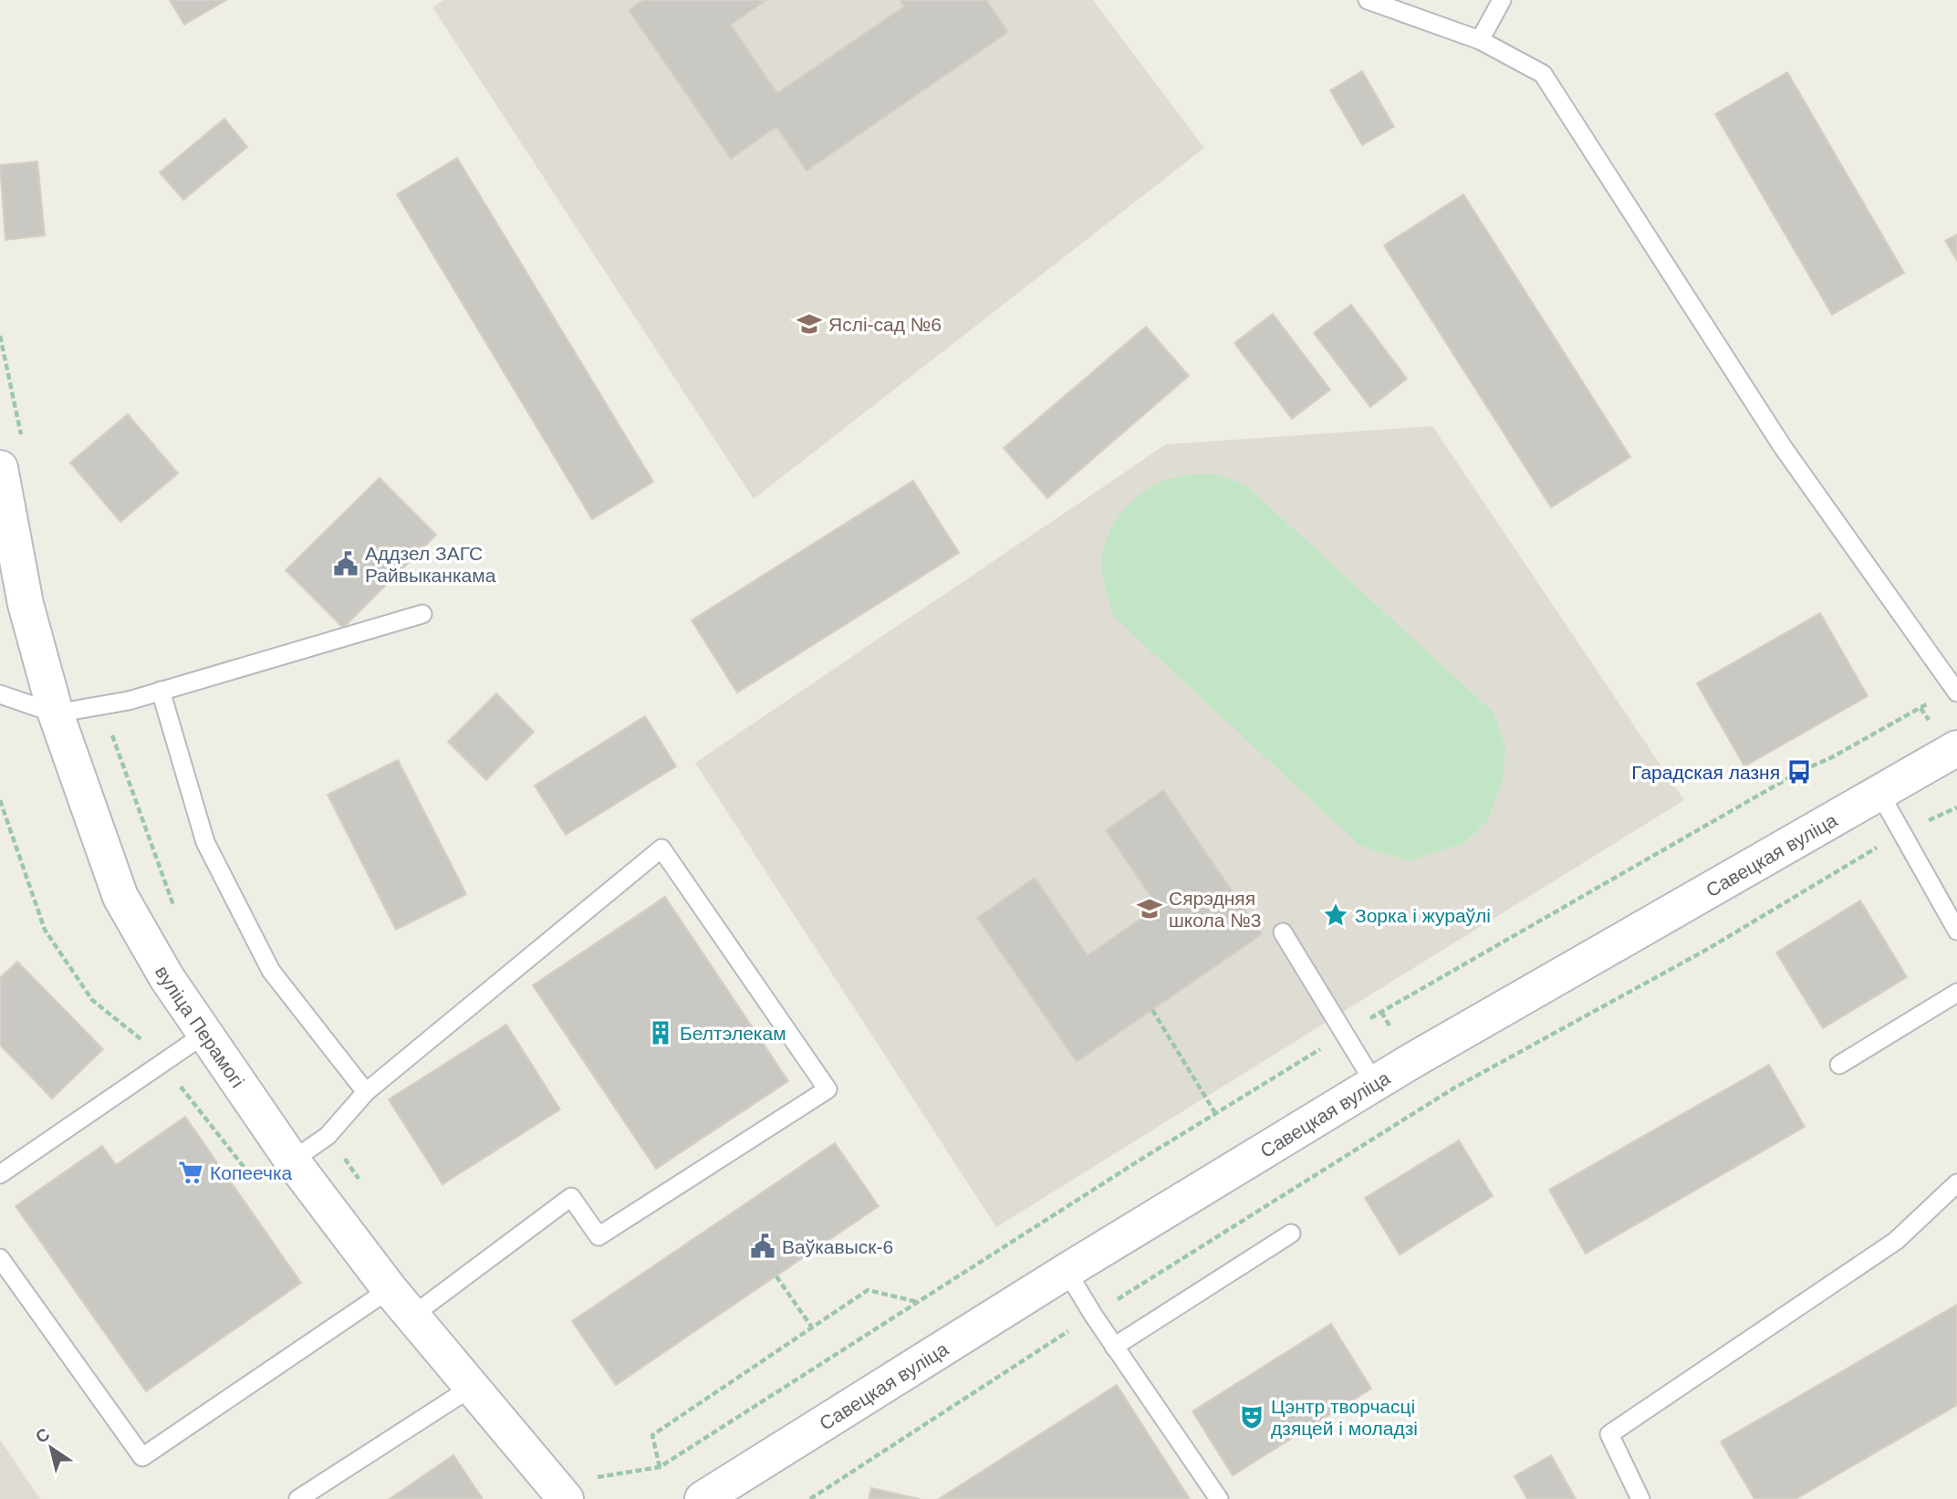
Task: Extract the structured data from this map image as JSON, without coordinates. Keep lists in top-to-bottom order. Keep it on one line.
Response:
{"streets":{"main road":["Савецкая вуліца","вуліца Перамогі"]},"places":{"school or university":["Яслі-сад №6","Сярэдняя школа №3"],"public building":["Аддзел ЗАГС Райвыканкама","Ваўкавыск-6"],"bus stop":["Гарадская лазня"],"place":["Зорка і жураўлі"],"building":["Белтэлекам"],"supermarket":["Копеечка"],"theatre":["Цэнтр творчасці дзяцей і моладзі"]},"north":"top left"}
